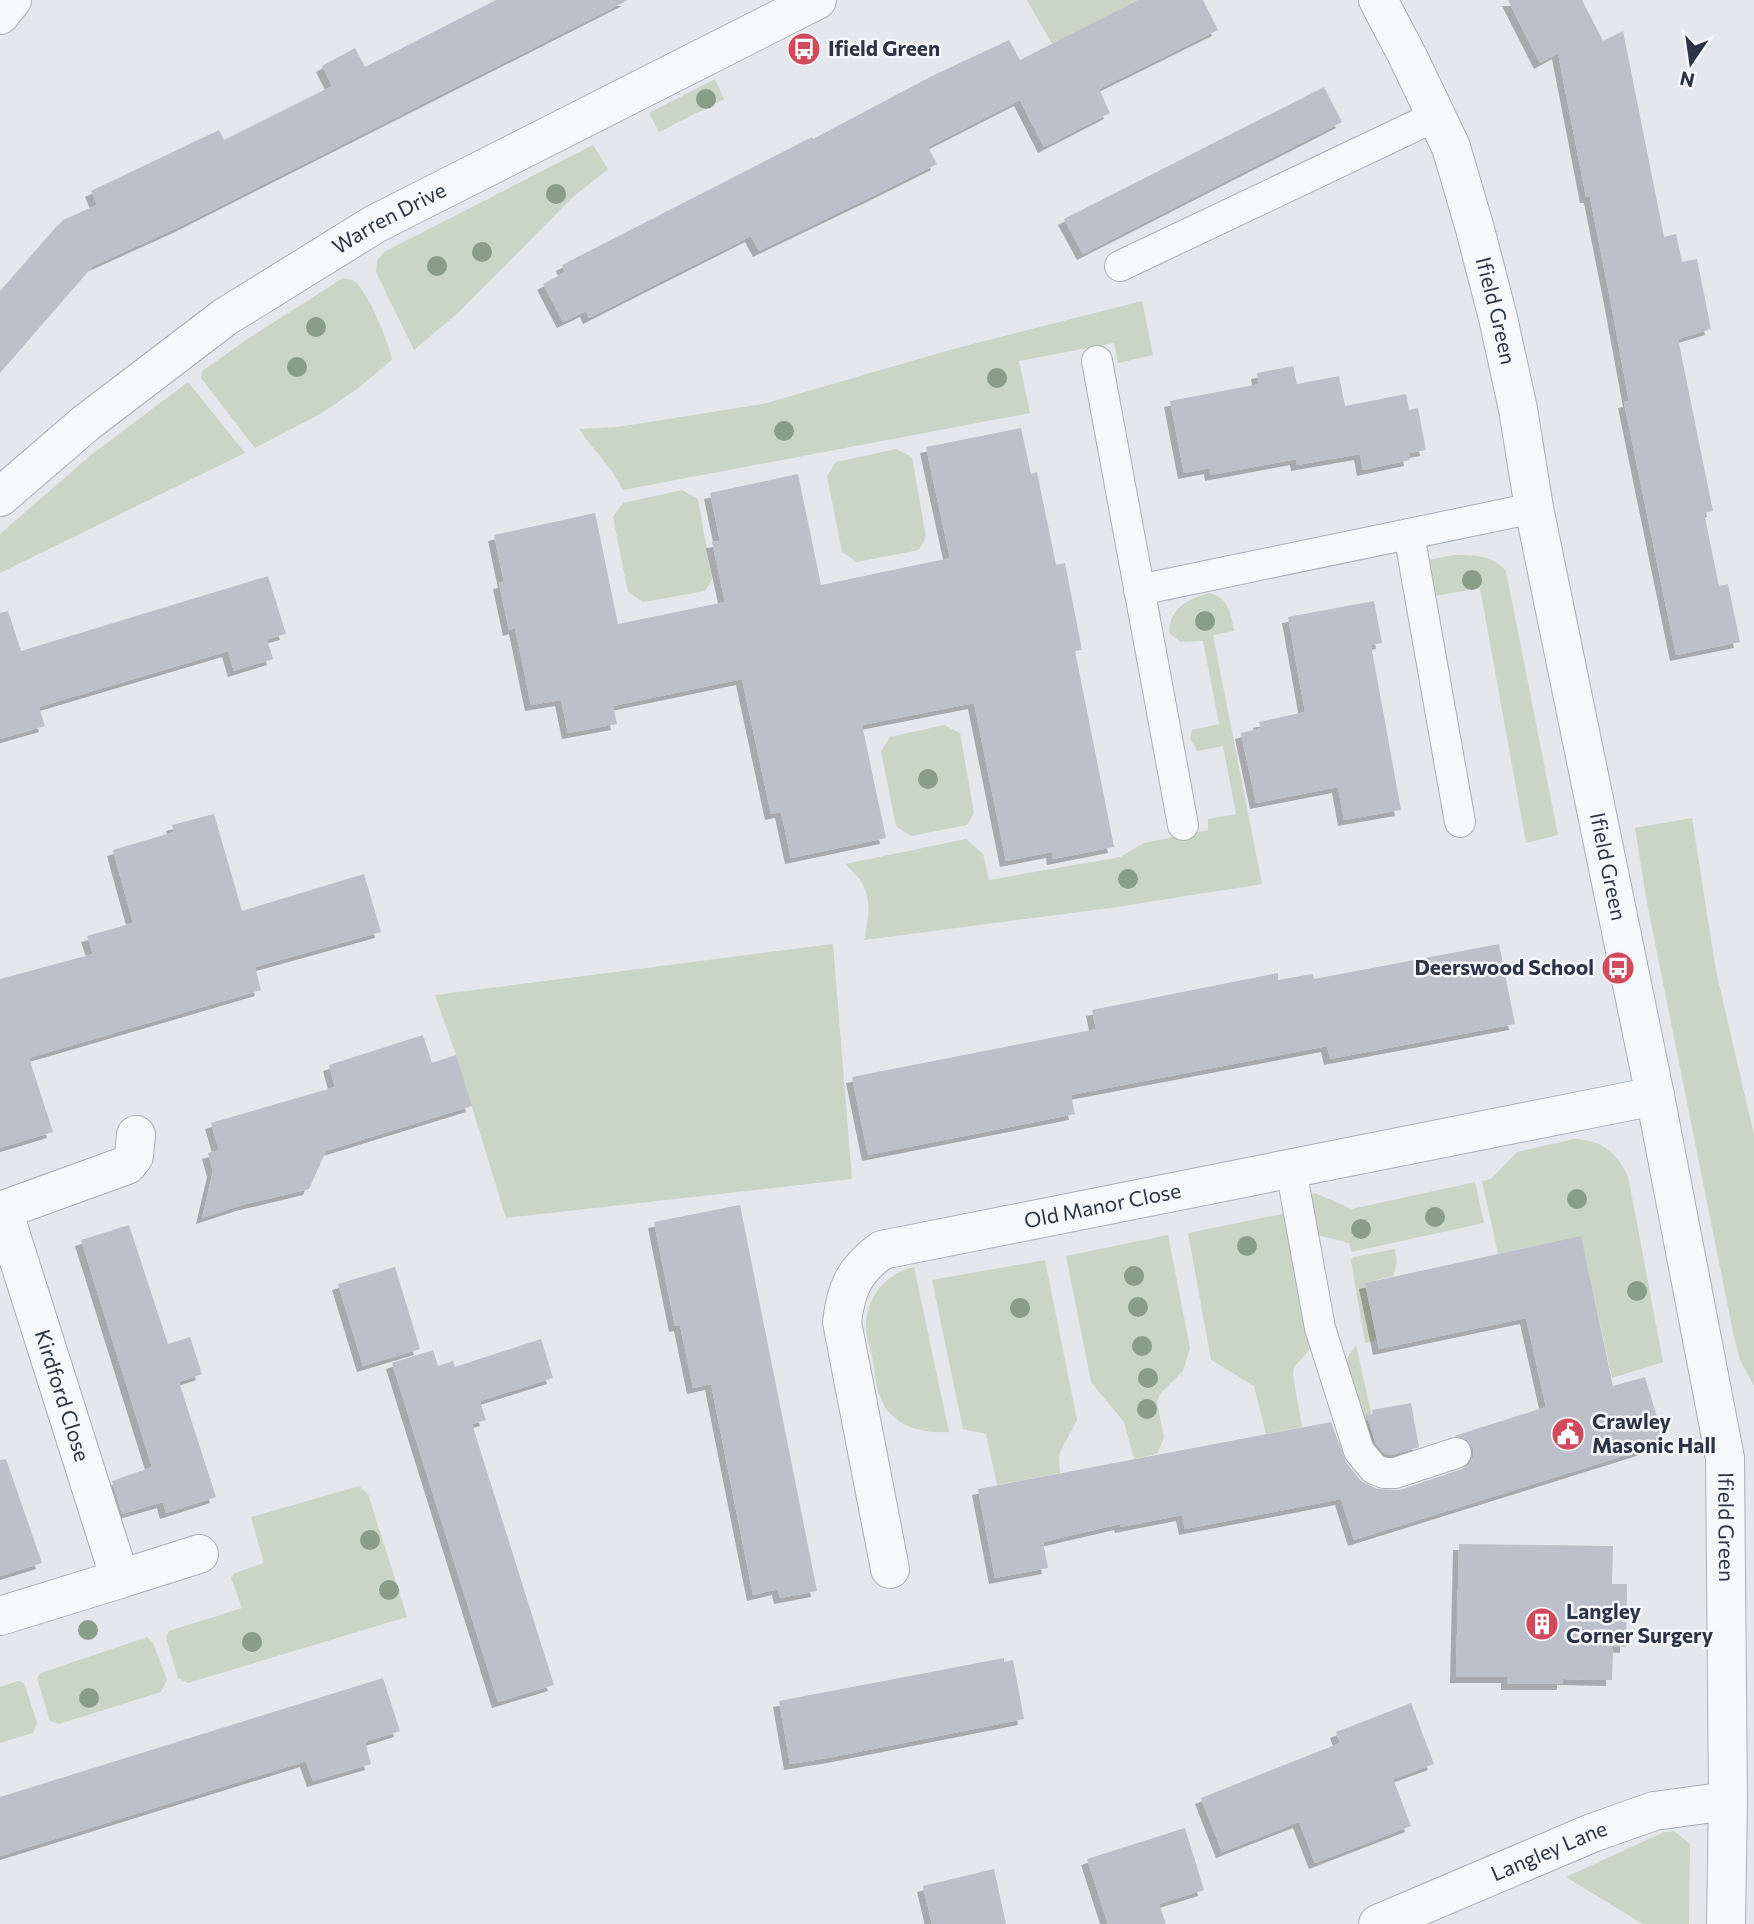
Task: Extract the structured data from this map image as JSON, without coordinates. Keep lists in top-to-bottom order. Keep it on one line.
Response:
{"streets":{"street":["Warren Drive","Ifield Green","Old Manor Close","Kirdford Close","Langley Lane"]},"crossings":[["Ifield Green","Old Manor Close"],["Ifield Green","Langley Lane"]],"places":{"bus stop":["Ifield Green","Deerswood School"],"public building":["Crawley Masonic Hall"],"building":["Langley Corner Surgery"]},"north":"bottom"}
